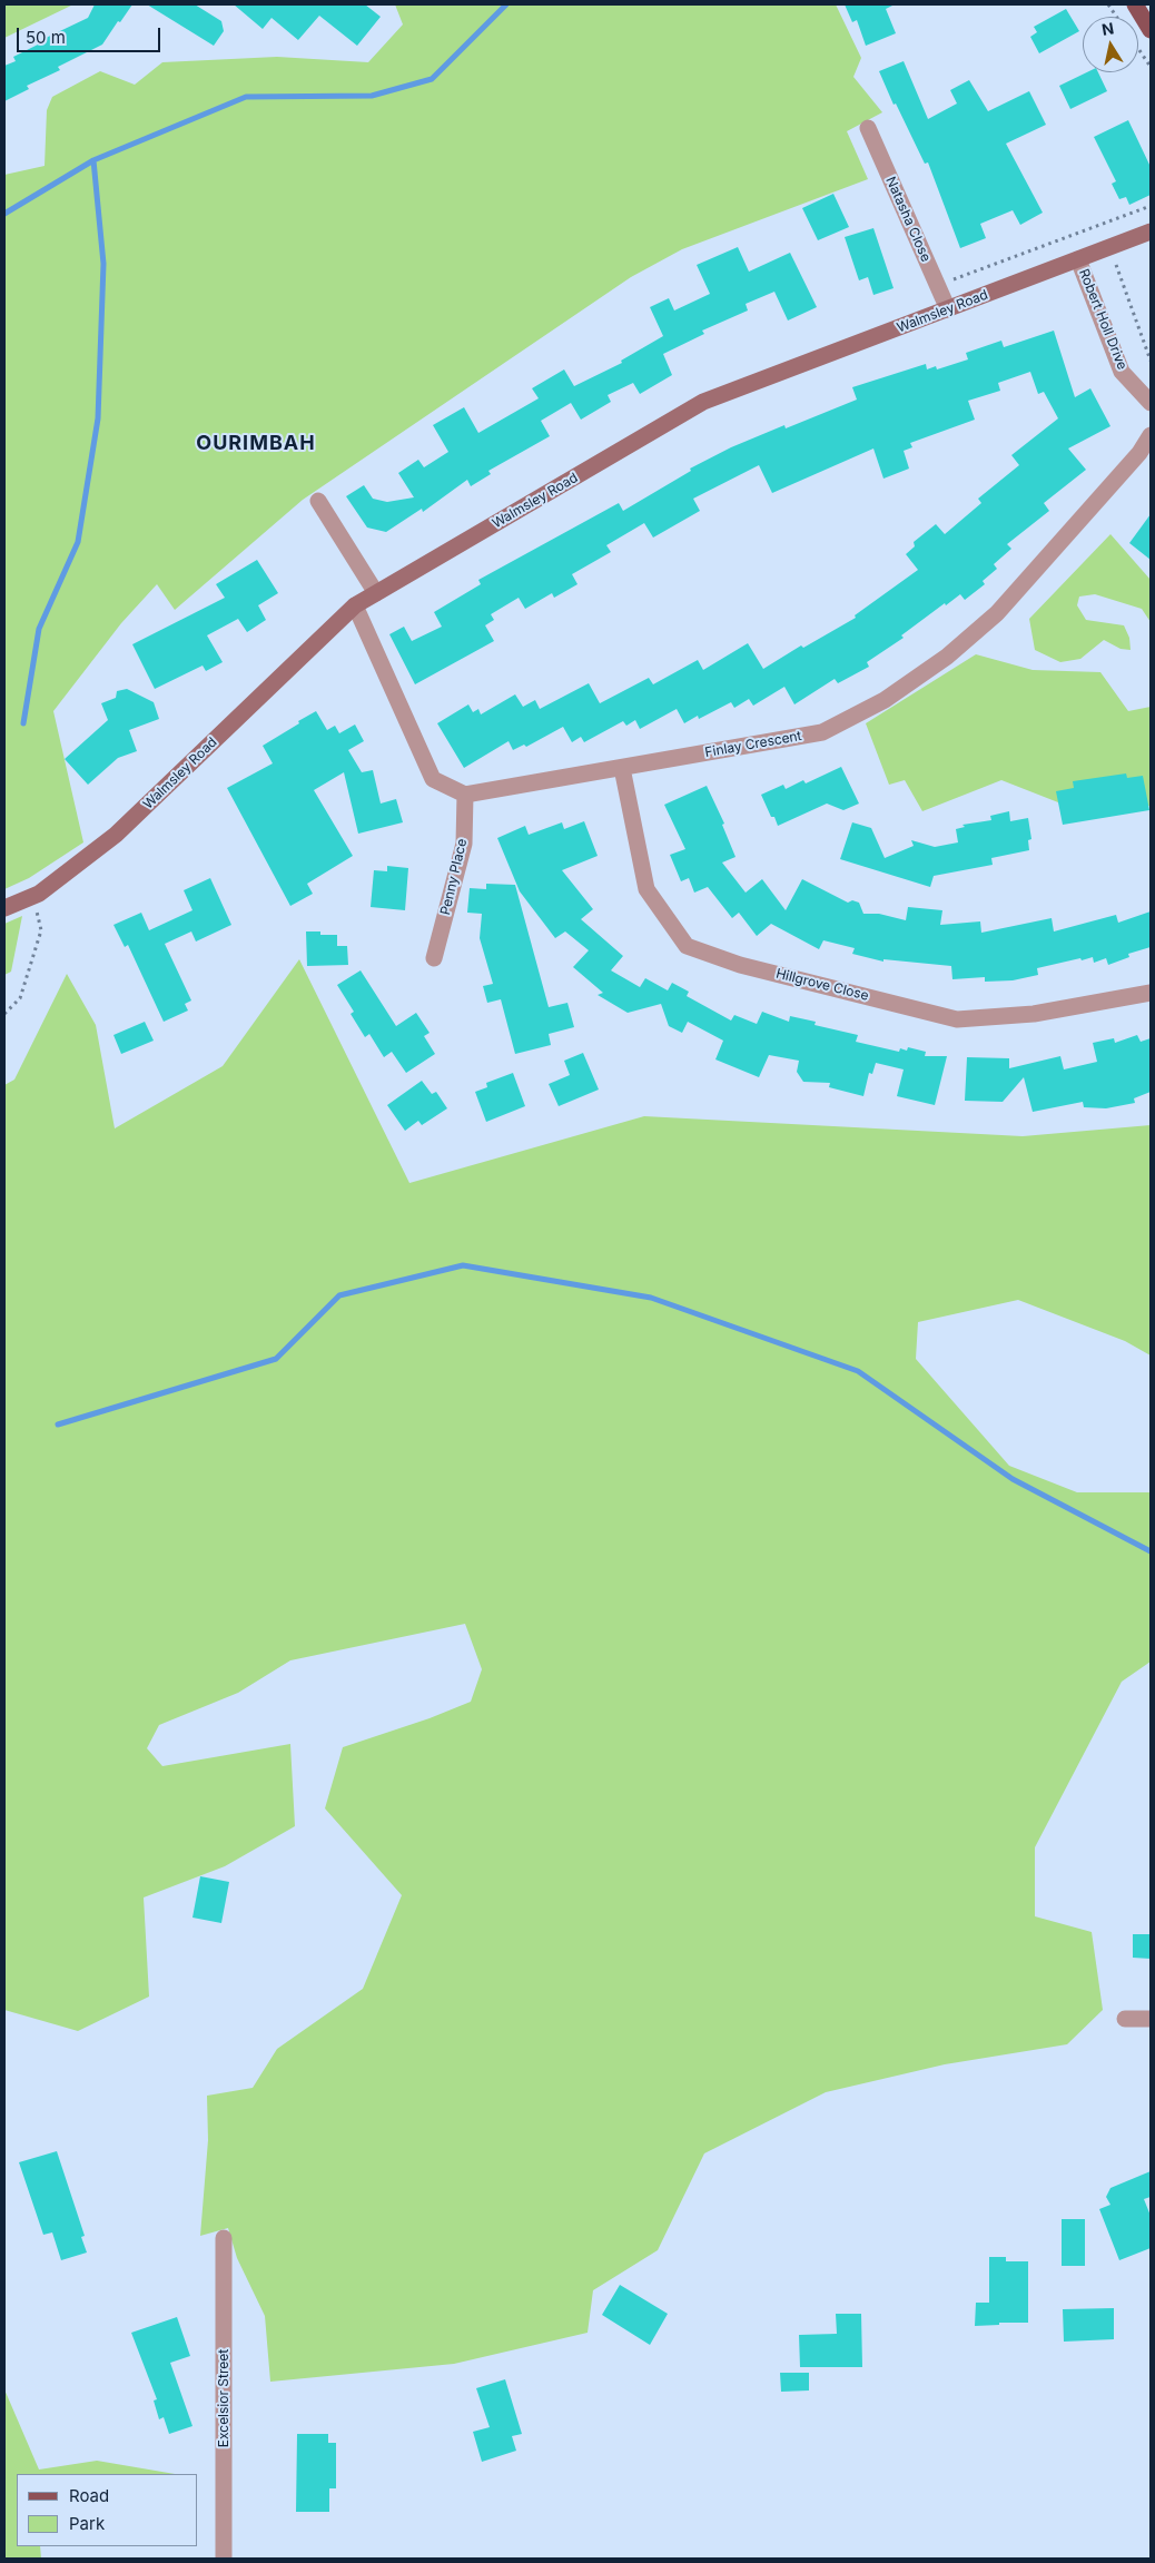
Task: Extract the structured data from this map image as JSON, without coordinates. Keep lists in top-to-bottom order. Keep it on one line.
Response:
{"streets":{"street":["Natasha Close","Walmsley Road","Robert Holl Drive","Finlay Crescent","Penny Place","Hillgrove Close","Excelsior Street"]},"crossings":[["Natasha Close","Walmsley Road"],["Walmsley Road","Robert Holl Drive"],["Finlay Crescent","Penny Place"],["Finlay Crescent","Hillgrove Close"]],"districts":["OURIMBAH"],"legend":["Road","Park"],"scale_bar":"50 m","north":"top"}
